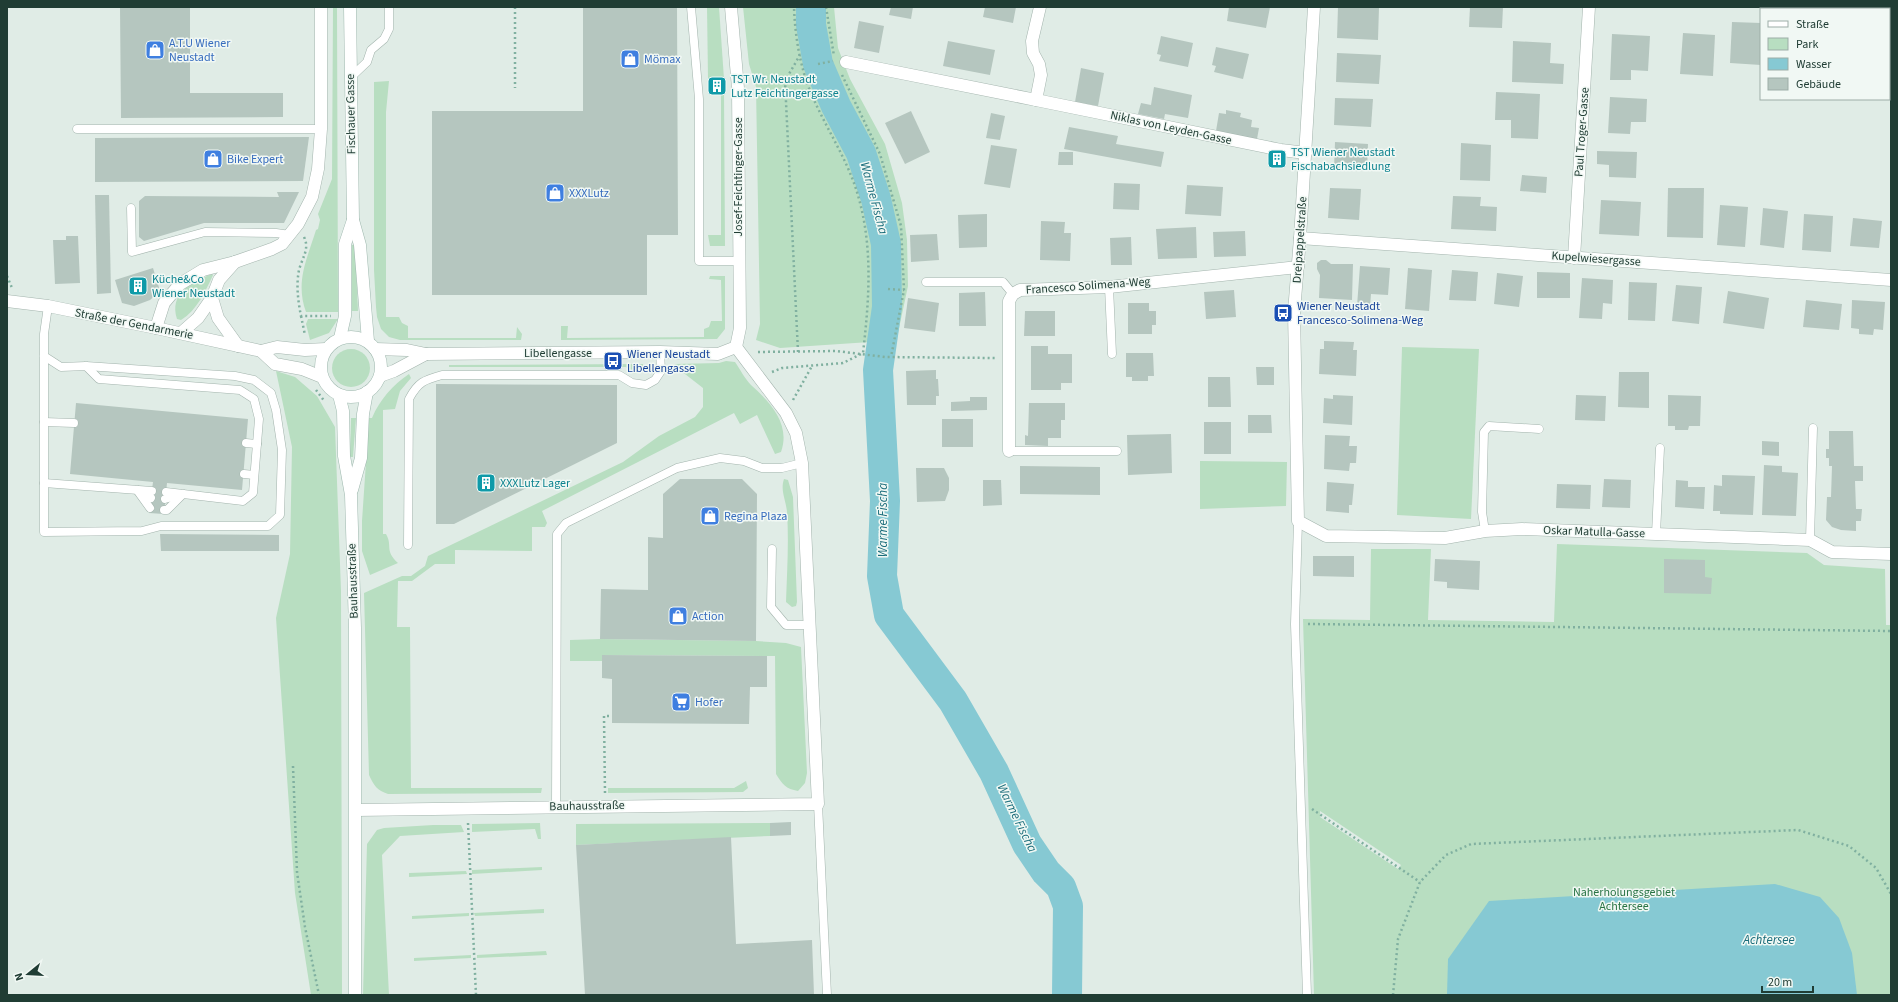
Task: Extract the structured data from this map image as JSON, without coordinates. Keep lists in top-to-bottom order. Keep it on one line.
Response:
{"streets":{"street":["Fischauer Gasse","Niklas von Leyden-Gasse","Paul Troger-Gasse","Josef-Feichtinger-Gasse","Dreipappelstraße","Kupelwiesergasse","Francesco Solimena-Weg","Straße der Gendarmerie","Libellengasse","Oskar Matulla-Gasse","Bauhausstraße"]},"crossings":[["Fischauer Gasse","Straße der Gendarmerie"],["Fischauer Gasse","Libellengasse"],["Fischauer Gasse","Bauhausstraße"],["Niklas von Leyden-Gasse","Dreipappelstraße"],["Paul Troger-Gasse","Kupelwiesergasse"],["Josef-Feichtinger-Gasse","Libellengasse"],["Dreipappelstraße","Kupelwiesergasse"],["Dreipappelstraße","Francesco Solimena-Weg"],["Dreipappelstraße","Oskar Matulla-Gasse"],["Straße der Gendarmerie","Libellengasse"],["Straße der Gendarmerie","Bauhausstraße"],["Libellengasse","Bauhausstraße"]],"water":["Warme Fischa","Achtersee"],"parks":["Naherholungsgebiet Achtersee"],"places":{"shop":["A.T.U Wiener Neustadt","Mömax","Bike Expert","XXXLutz","Regina Plaza","Action"],"building":["TST Wr. Neustadt Lutz Feichtingergasse","TST Wiener Neustadt Fischabachsiedlung","Küche&Co Wiener Neustadt","XXXLutz Lager"],"bus stop":["Wiener Neustadt Francesco-Solimena-Weg","Wiener Neustadt Libellengasse"],"supermarket":["Hofer"]},"legend":["Straße","Park","Wasser","Gebäude"],"scale_bar":"20 m","north":"left"}
